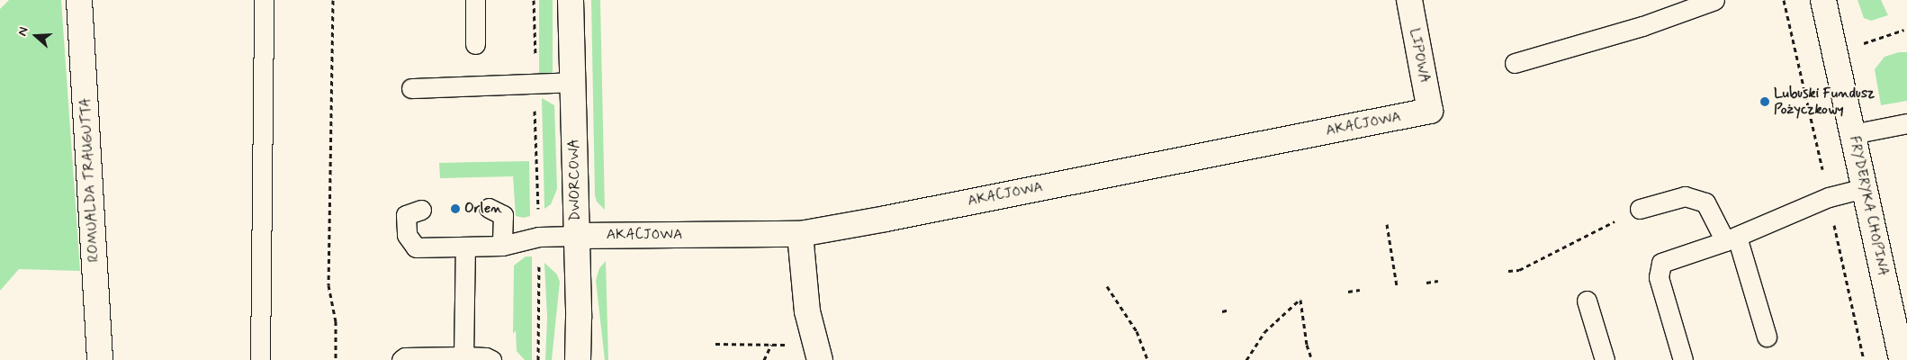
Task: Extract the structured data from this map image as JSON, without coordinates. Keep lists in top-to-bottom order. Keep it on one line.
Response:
{"streets":{"street":["LIPOWA","AKACJOWA","ROMUALDA TRAUGUTTA","DWORCOWA","FRYDERYKA CHOPINA"]},"crossings":[["LIPOWA","AKACJOWA"],["AKACJOWA","DWORCOWA"]],"places":["Lubuski Fundusz Pożyczkowy","Orlen"],"north":"left"}
